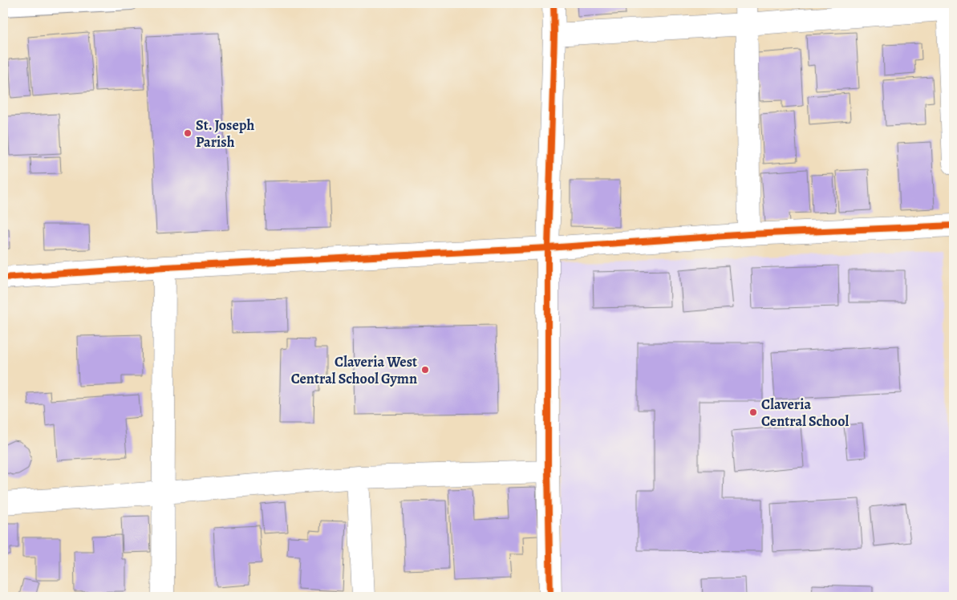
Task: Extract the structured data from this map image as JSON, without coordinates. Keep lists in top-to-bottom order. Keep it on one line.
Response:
{"places":["St. Joseph Parish","Claveria West Central School Gymn","Claveria Central School"]}
